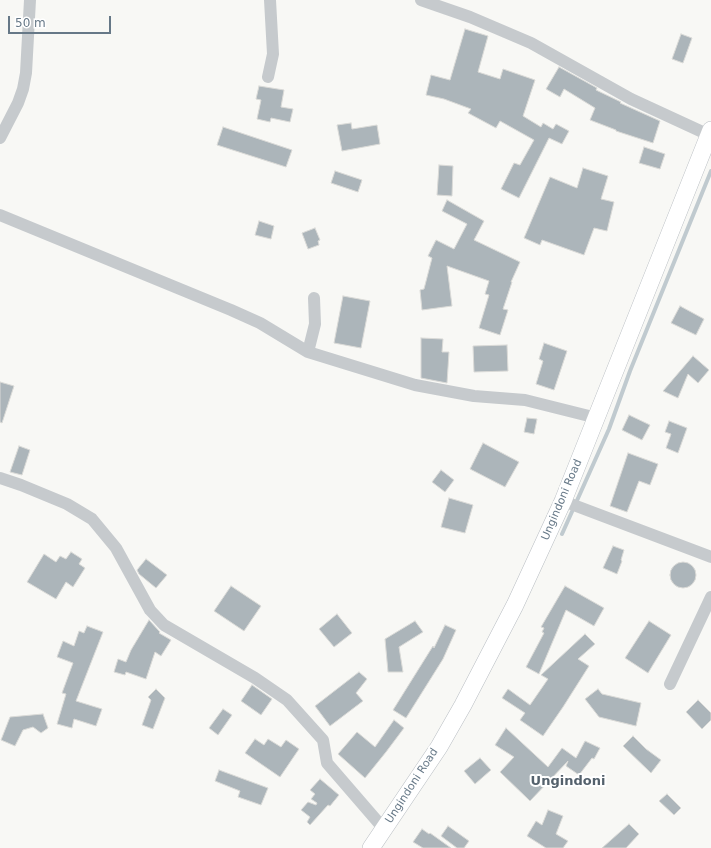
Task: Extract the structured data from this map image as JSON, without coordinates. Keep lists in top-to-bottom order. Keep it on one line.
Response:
{"streets":{"main road":["Ungindoni Road"]},"districts":["Ungindoni"],"scale_bar":"50 m"}
